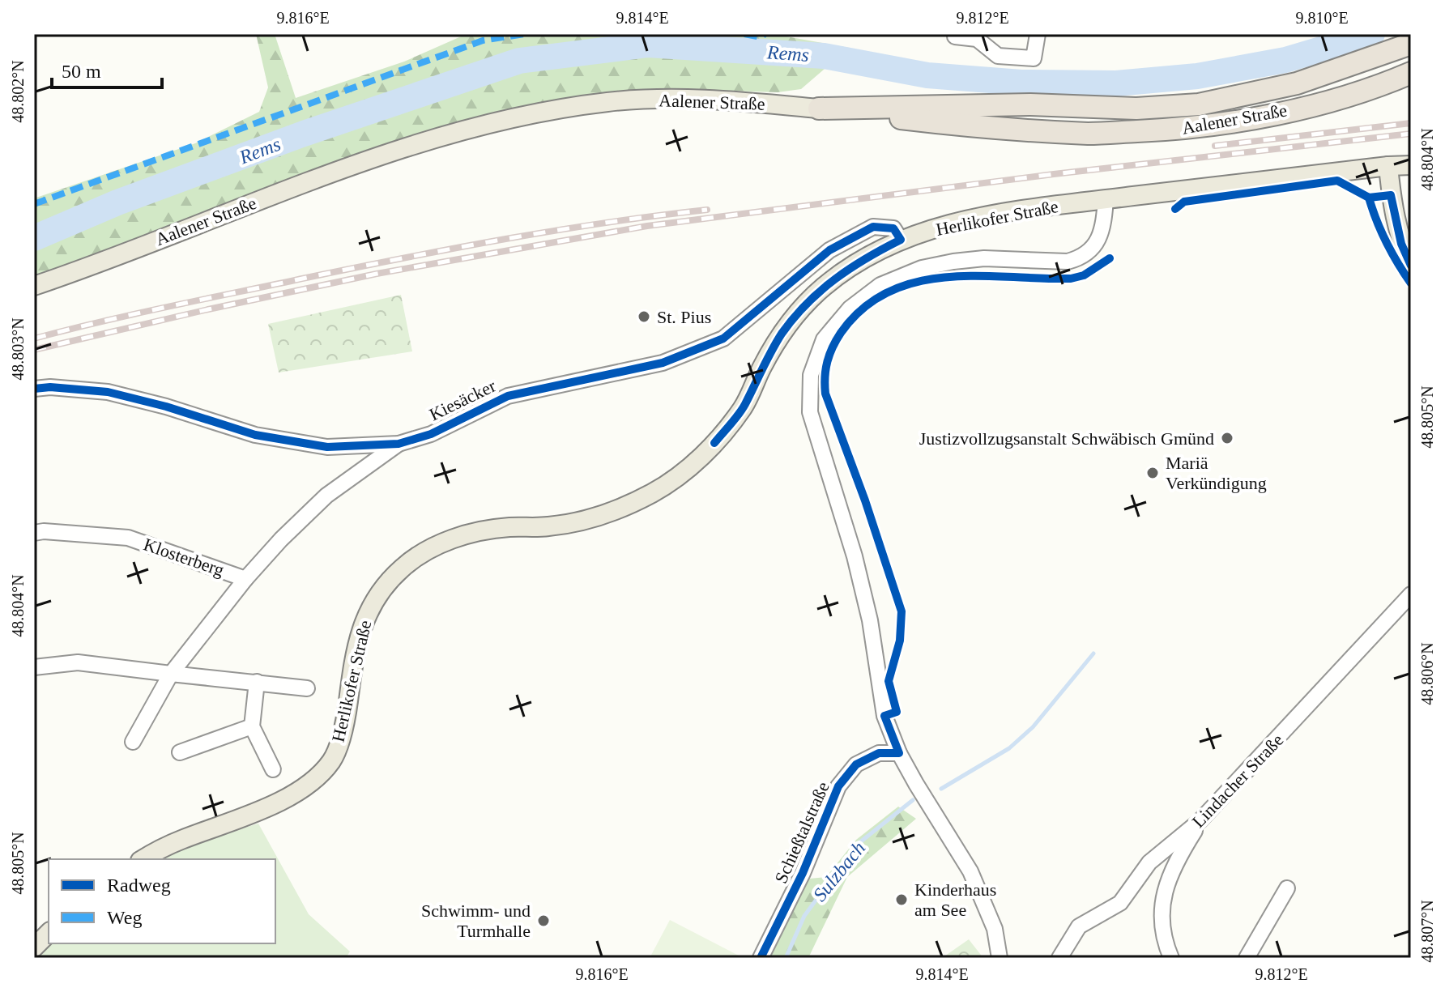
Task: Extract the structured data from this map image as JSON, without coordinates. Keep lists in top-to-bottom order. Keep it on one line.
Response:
{"streets":{"highway":["Aalener Straße"],"main road":["Herlikofer Straße"],"street":["Kiesäcker","Klosterberg","Lindacher Straße","Schießtalstraße"]},"crossings":[["Herlikofer Straße","Kiesäcker"],["Kiesäcker","Klosterberg"]],"water":["Rems","Sulzbach"],"places":["St. Pius","Justizvollzugsanstalt Schwäbisch Gmünd","Mariä Verkündigung","Kinderhaus am See","Schwimm- und Turmhalle"],"legend":["Radweg","Weg"],"scale_bar":"50 m","coordinates":["9.816°E","9.814°E","9.812°E","9.810°E","48.802°N","48.804°N","48.803°N","48.805°N","48.806°N","48.807°N"]}
